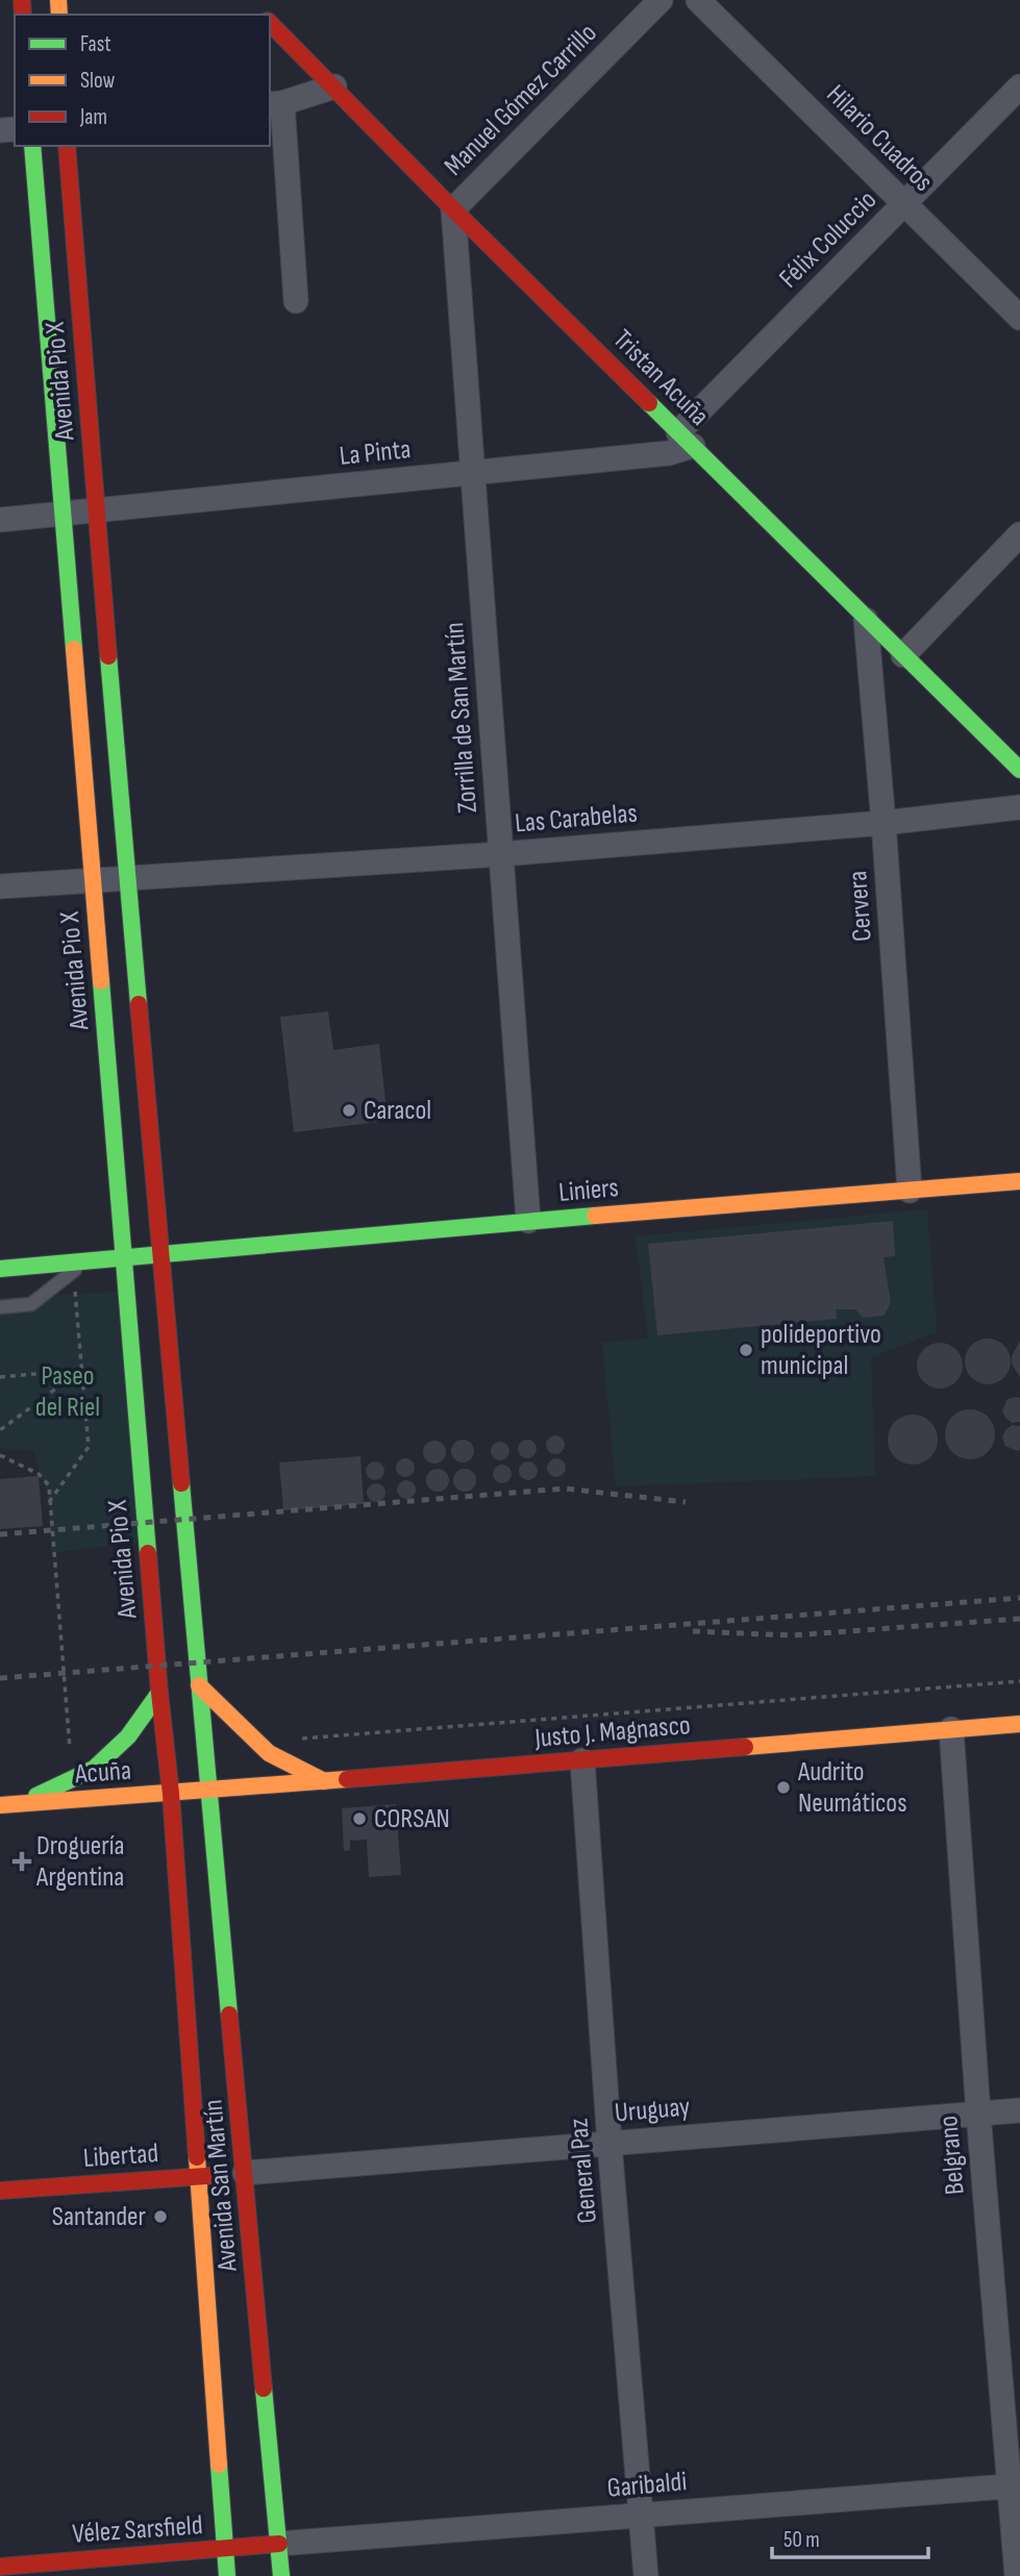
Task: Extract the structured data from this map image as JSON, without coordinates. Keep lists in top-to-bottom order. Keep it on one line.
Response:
{"streets":{"main road":["Tristan Acuña","Avenida Pio X","Liniers","Justo J. Magnasco","Acuña","Libertad","Avenida San Martín","Vélez Sarsfield"],"street":["Manuel Gómez Carrillo","Hilario Cuadros","Félix Coluccio","La Pinta","Zorrilla de San Martín","Las Carabelas","Cervera","Uruguay","Belgrano","General Paz","Garibaldi"]},"crossings":[["Manuel Gómez Carrillo","Tristan Acuña"],["Manuel Gómez Carrillo","Zorrilla de San Martín"],["Hilario Cuadros","Félix Coluccio"],["Félix Coluccio","Tristan Acuña"],["Félix Coluccio","La Pinta"],["Tristan Acuña","La Pinta"],["Tristan Acuña","Zorrilla de San Martín"],["Tristan Acuña","Cervera"],["Avenida Pio X","La Pinta"],["Avenida Pio X","Las Carabelas"],["Avenida Pio X","Liniers"],["Avenida Pio X","Justo J. Magnasco"],["Avenida Pio X","Acuña"],["Avenida Pio X","Avenida San Martín"],["La Pinta","Zorrilla de San Martín"],["Zorrilla de San Martín","Las Carabelas"],["Zorrilla de San Martín","Liniers"],["Las Carabelas","Cervera"],["Cervera","Liniers"],["Justo J. Magnasco","Acuña"],["Justo J. Magnasco","Belgrano"],["Justo J. Magnasco","General Paz"],["Justo J. Magnasco","Avenida San Martín"],["Acuña","Avenida San Martín"],["Uruguay","Belgrano"],["Uruguay","Libertad"],["Uruguay","General Paz"],["Uruguay","Avenida San Martín"],["Belgrano","Garibaldi"],["Libertad","Avenida San Martín"],["General Paz","Garibaldi"],["Avenida San Martín","Garibaldi"],["Avenida San Martín","Vélez Sarsfield"],["Garibaldi","Vélez Sarsfield"]],"parks":["Paseo del Riel"],"places":{"other":["Caracol","polideportivo municipal","Audrito Neumáticos","CORSAN","Santander"],"health":["Droguería Argentina"]},"legend":["Fast","Slow","Jam"],"scale_bar":"50 m"}
